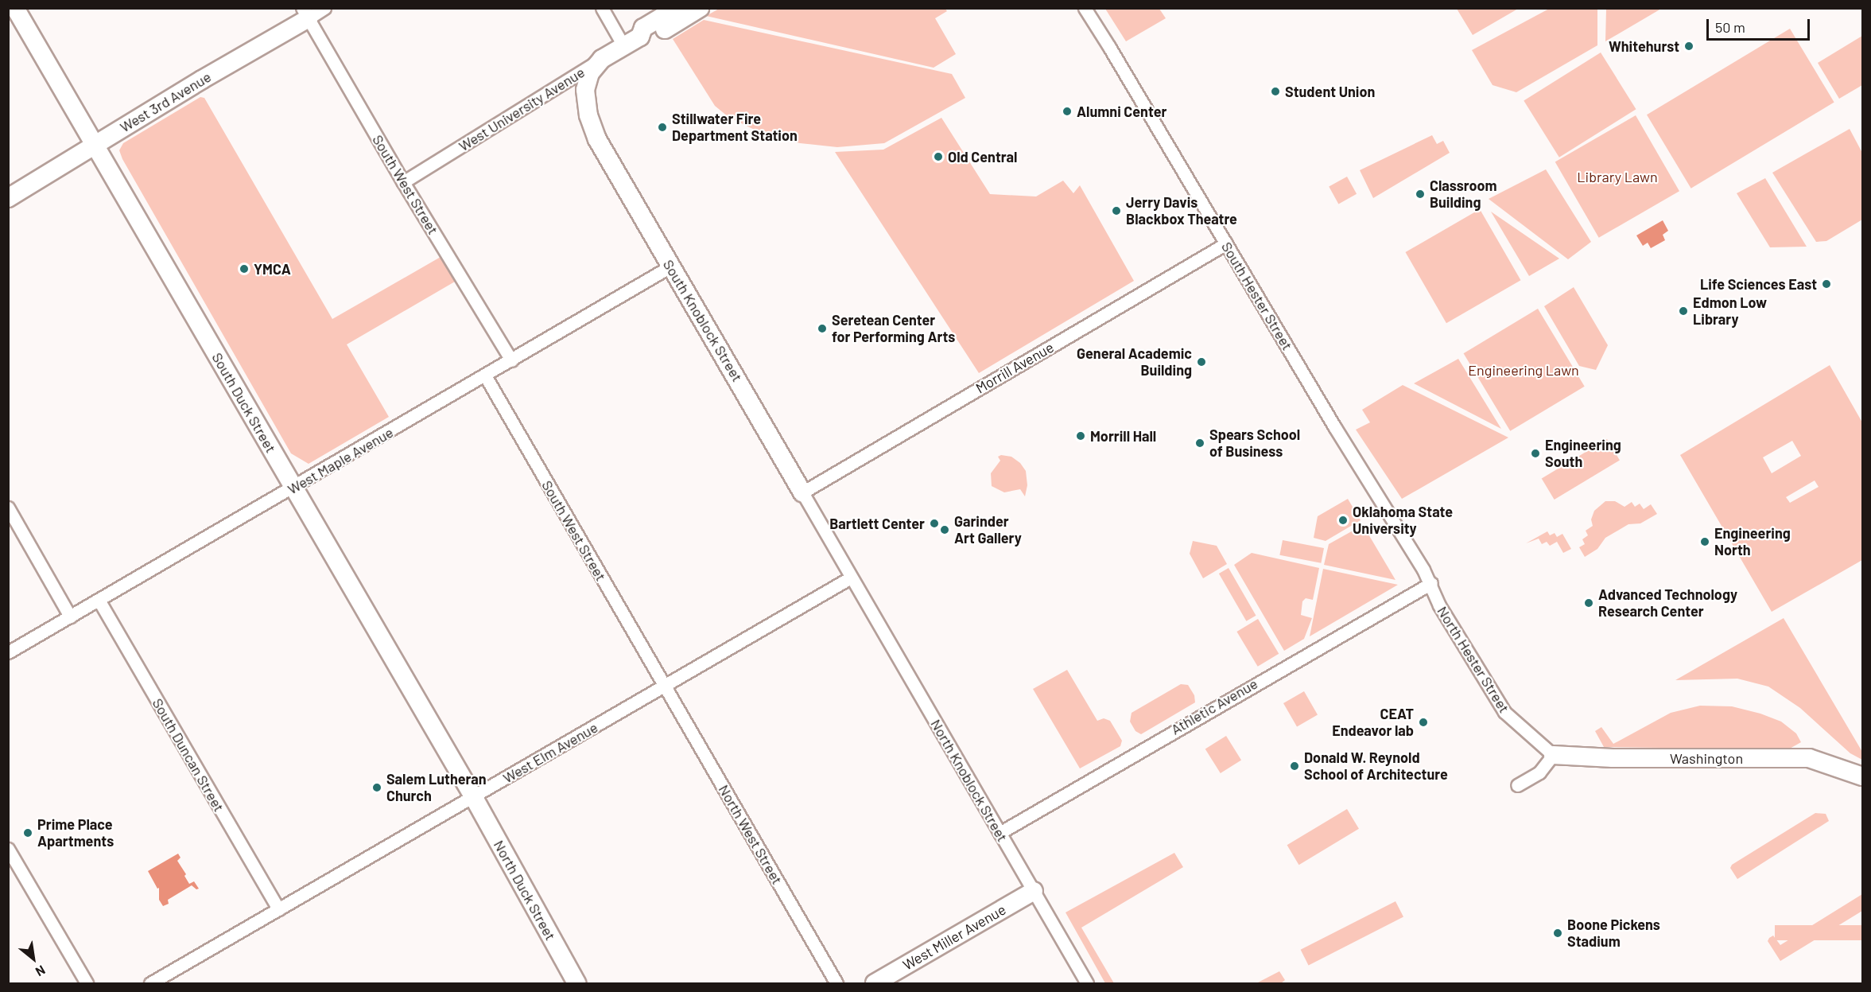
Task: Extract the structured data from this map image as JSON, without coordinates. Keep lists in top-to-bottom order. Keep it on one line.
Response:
{"streets":{"street":["West 3rd Avenue","West University Avenue","South West Street","South Hester Street","South Knoblock Street","Morrill Avenue","South Duck Street","West Maple Avenue","North Hester Street","Athletic Avenue","West Elm Avenue","South Duncan Street","Washington","North Knoblock Street","North West Street","North Duck Street","West Miller Avenue"]},"crossings":[["West 3rd Avenue","South West Street"],["West 3rd Avenue","South Duck Street"],["West University Avenue","South West Street"],["West University Avenue","South Knoblock Street"],["South West Street","West Maple Avenue"],["South West Street","West Elm Avenue"],["South West Street","North West Street"],["South Hester Street","Morrill Avenue"],["South Hester Street","North Hester Street"],["South Hester Street","Athletic Avenue"],["South Knoblock Street","Morrill Avenue"],["South Knoblock Street","West Maple Avenue"],["South Knoblock Street","West Elm Avenue"],["South Knoblock Street","North Knoblock Street"],["South Duck Street","West Maple Avenue"],["South Duck Street","West Elm Avenue"],["South Duck Street","North Duck Street"],["West Maple Avenue","South Duncan Street"],["North Hester Street","Athletic Avenue"],["North Hester Street","Washington"],["Athletic Avenue","North Knoblock Street"],["West Elm Avenue","South Duncan Street"],["West Elm Avenue","North Knoblock Street"],["West Elm Avenue","North West Street"],["West Elm Avenue","North Duck Street"],["North Knoblock Street","West Miller Avenue"]],"parks":["Library Lawn","Engineering Lawn"],"places":["Whitehurst","Student Union","Alumni Center","Stillwater Fire Department Station","Old Central","Classroom Building","Jerry Davis Blackbox Theatre","YMCA","Life Sciences East","Edmon Low Library","Seretean Center for Performing Arts","General Academic Building","Morrill Hall","Spears School of Business","Engineering South","Oklahoma State University","Bartlett Center","Garinder Art Gallery","Engineering North","Advanced Technology Research Center","CEAT Endeavor lab","Donald W. Reynold School of Architecture","Salem Lutheran Church","Prime Place Apartments","Boone Pickens Stadium"],"scale_bar":"50 m","north":"bottom right"}
